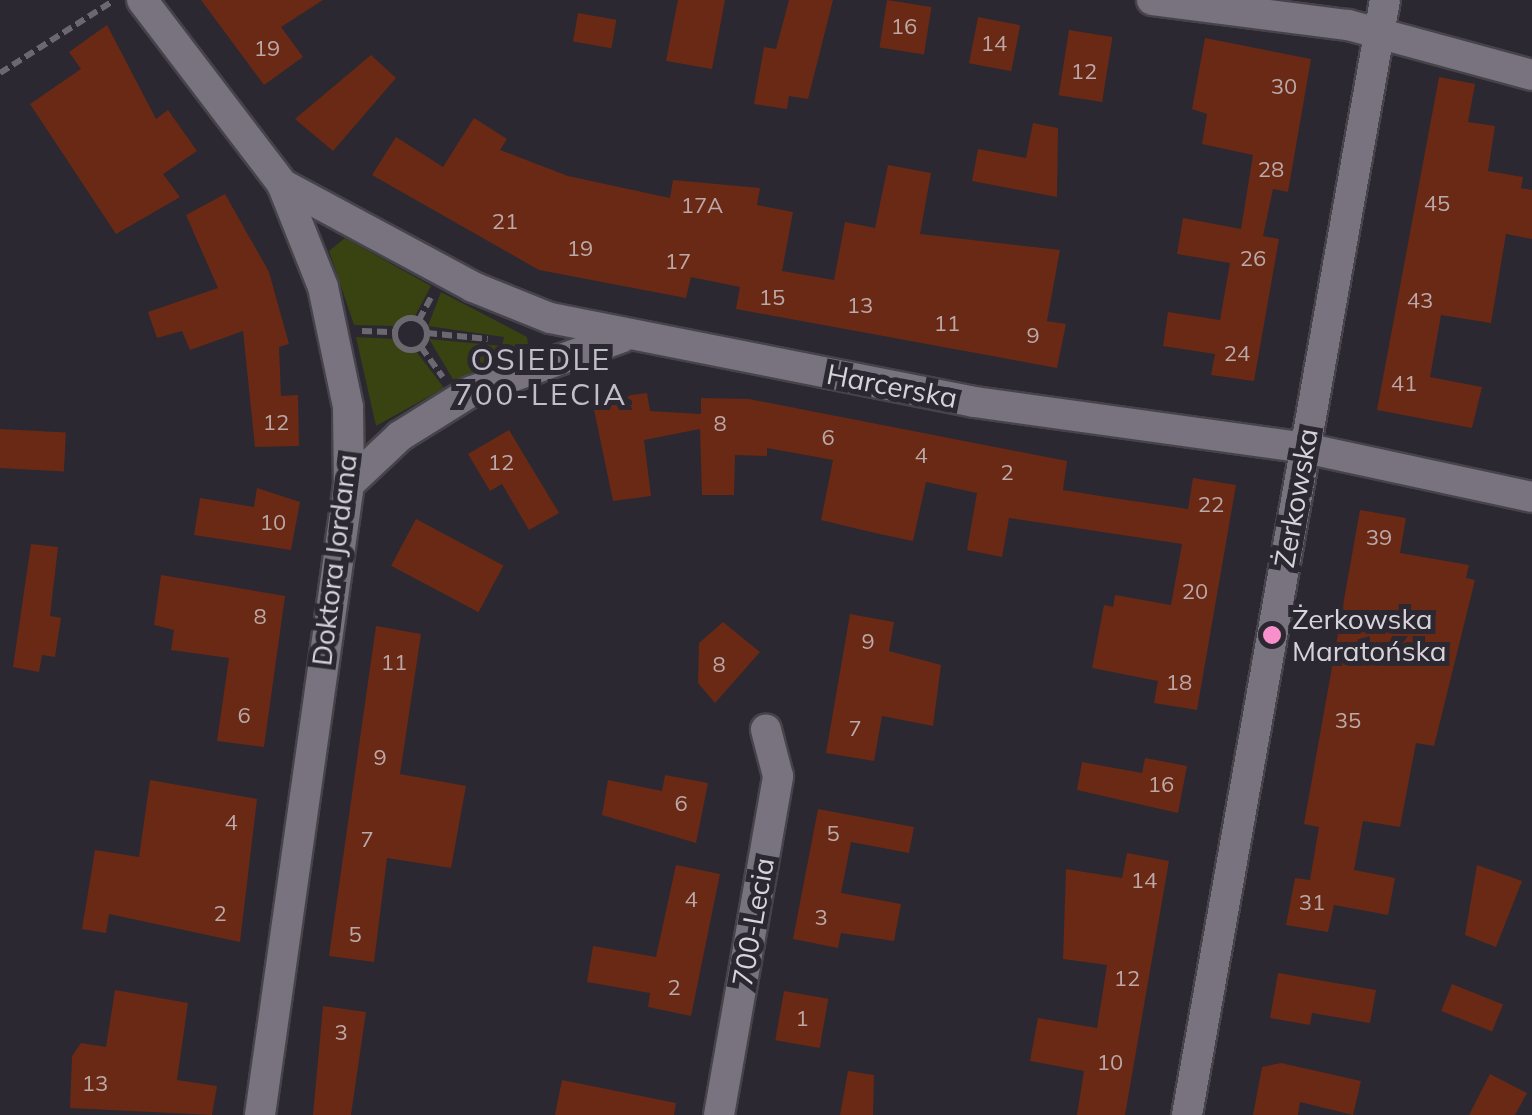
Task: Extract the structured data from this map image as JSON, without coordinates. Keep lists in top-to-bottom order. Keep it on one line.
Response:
{"streets":{"street":["Harcerska","Żerkowska","Doktora Jordana","700-Lecia"]},"crossings":[["Harcerska","Żerkowska"],["Harcerska","Doktora Jordana"]],"districts":["OSIEDLE 700-LECIA"],"places":["Żerkowska Maratońska"],"house_numbers":["16","14","19","12","30","28","45","17A","21","19","26","17","15","43","13","11","9","24","41","12","8","6","4","12","2","22","10","39","20","8","9","11","8","18","6","35","7","9","16","6","4","5","7","14","4","31","2","3","5","12","2","1","3","10","13"]}
